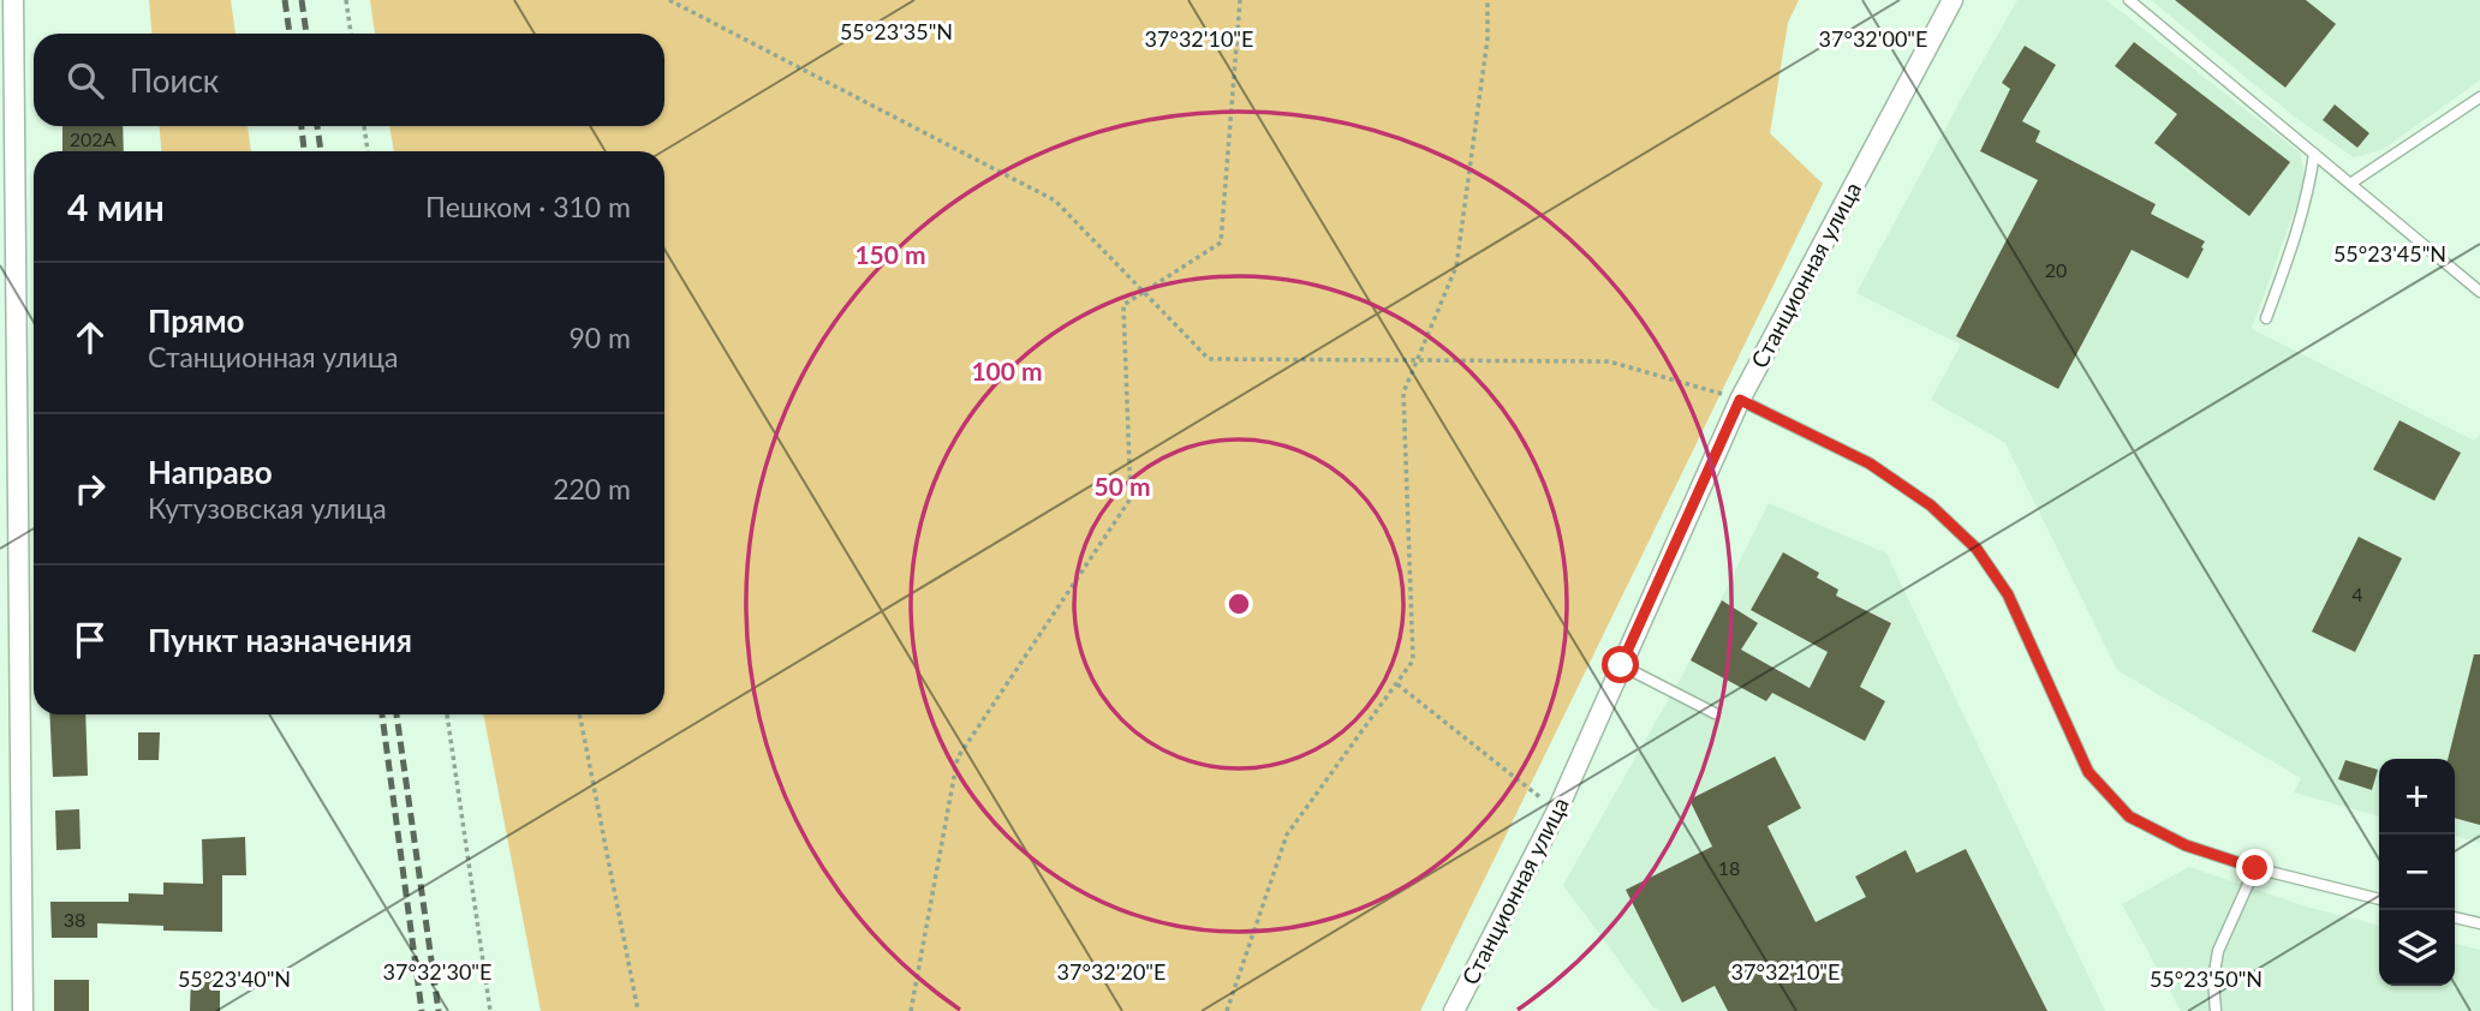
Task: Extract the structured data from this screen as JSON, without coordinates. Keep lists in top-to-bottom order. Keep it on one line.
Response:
{"streets":{"street":["Станционная улица"]},"house_numbers":["202А","20","4","18","38"],"page":{"search":"Поиск","heading":["4 мин","Пешком · 310 m"],"list":[["Прямо","Станционная улица","90 m"],["Направо","Кутузовская улица","220 m"],"Пункт назначения"],"map_buttons":["+","−"]},"coordinates":["55°23'35\"N","37°32'10\"E","37°32'00\"E","55°23'45\"N","37°32'30\"E","37°32'20\"E","55°23'40\"N","55°23'50\"N"],"rings":["150 m","100 m","50 m"]}
